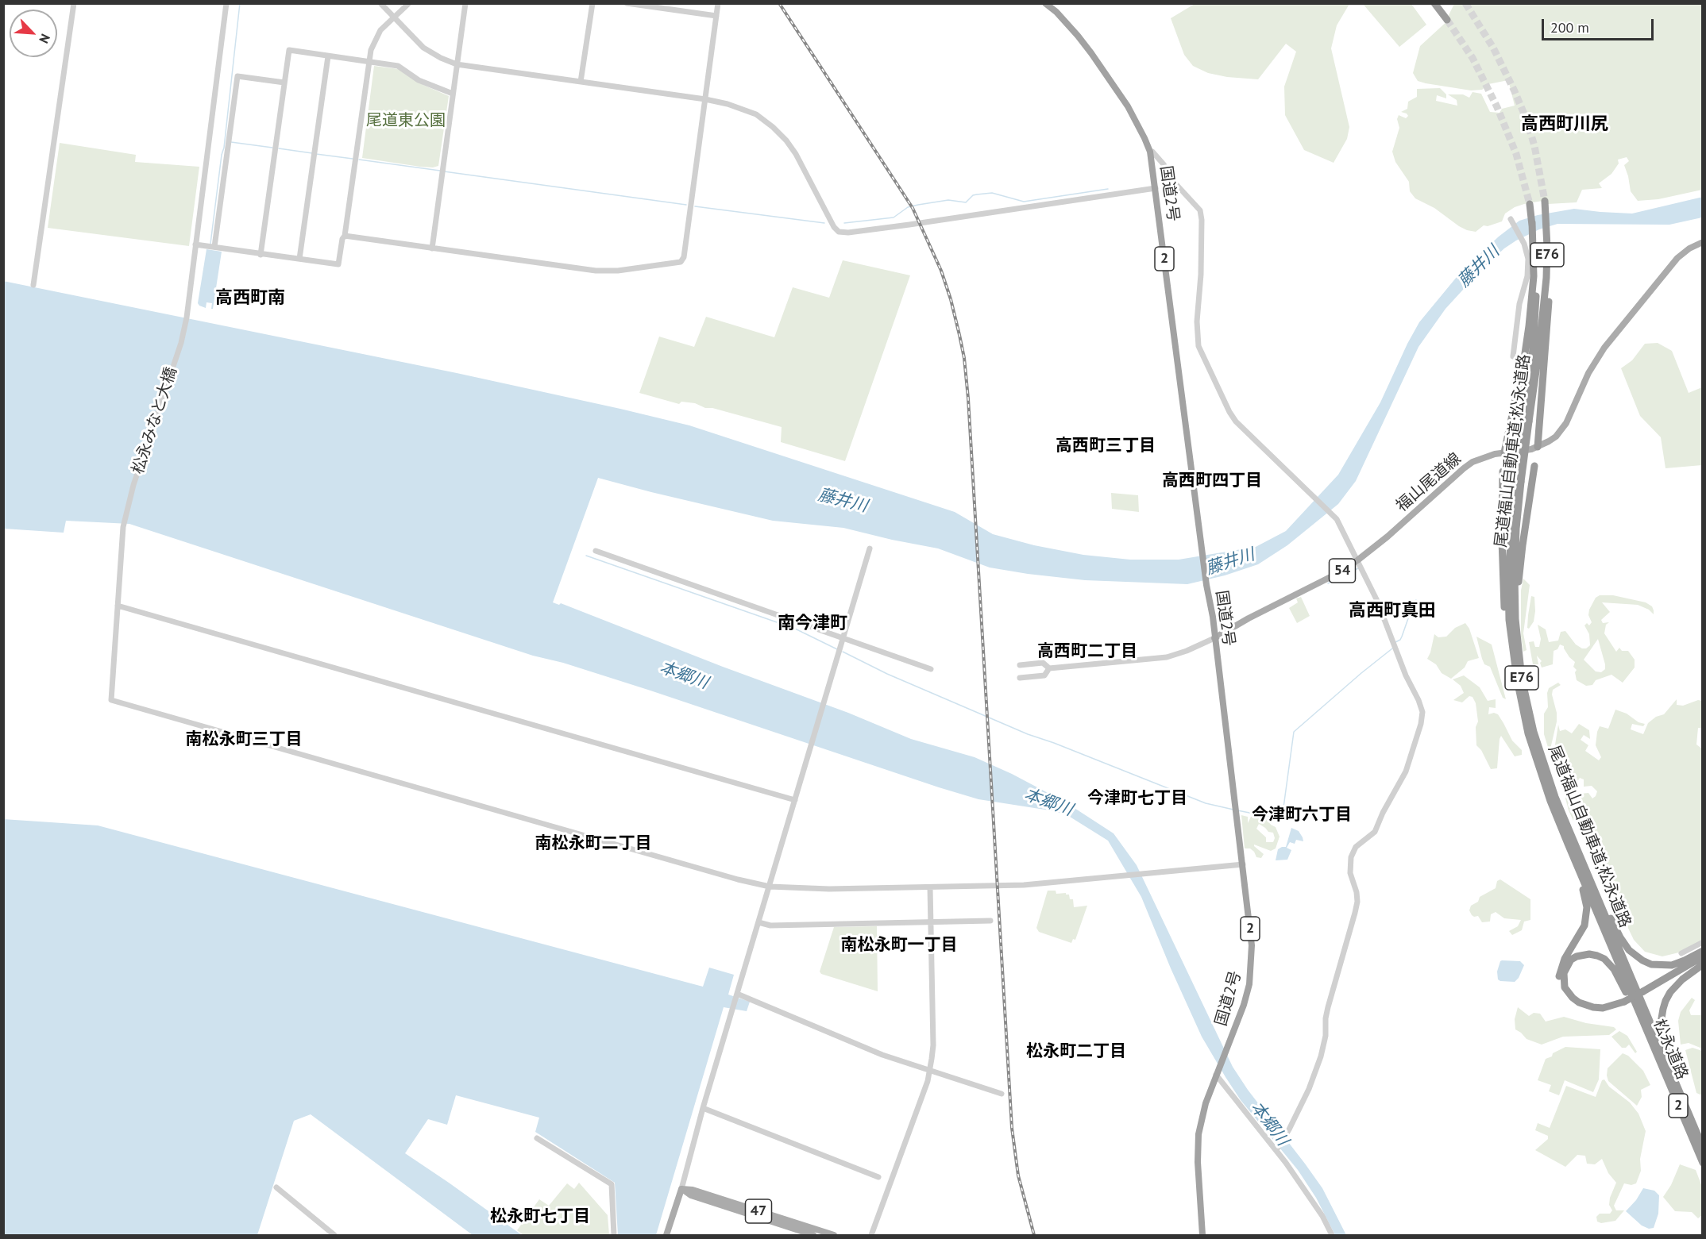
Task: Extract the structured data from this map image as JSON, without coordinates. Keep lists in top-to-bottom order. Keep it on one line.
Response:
{"streets":{"highway":["国道2号","E76","2","尾道福山自動車道;松永道路","松永道路"],"main road":["福山尾道線","54","47"],"street":["松永みなと大橋"]},"crossings":[["国道2号","福山尾道線"],["尾道福山自動車道;松永道路","松永道路"]],"districts":["高西町川尻","高西町南","高西町三丁目","高西町四丁目","高西町真田","南今津町","高西町二丁目","南松永町三丁目","今津町七丁目","今津町六丁目","南松永町二丁目","南松永町一丁目","松永町二丁目","松永町七丁目"],"water":["藤井川","本郷川"],"parks":["尾道東公園"],"scale_bar":"200 m","north":"bottom right"}
